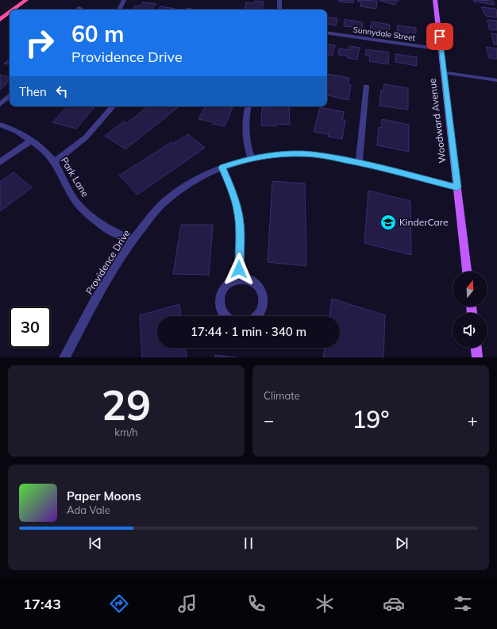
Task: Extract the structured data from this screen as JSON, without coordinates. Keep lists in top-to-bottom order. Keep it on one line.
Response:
{"streets":{"main road":["Woodward Avenue"],"street":["Sunnydale Street","Park Lane","Providence Drive"]},"crossings":[["Sunnydale Street","Woodward Avenue"],["Woodward Avenue","Providence Drive"],["Park Lane","Providence Drive"]],"places":{"school or university":["KinderCare"]},"north":"top","page":{"turn":["60 m","Providence Drive"],"then":"Then","limit":"30","trip":"17:44 · 1 min · 340 m","tile":[["29","km/h"],"Climate"],"heat":["−","19°","+"],"song":["Paper Moons","Ada Vale"],"tabs":"17:43"}}
